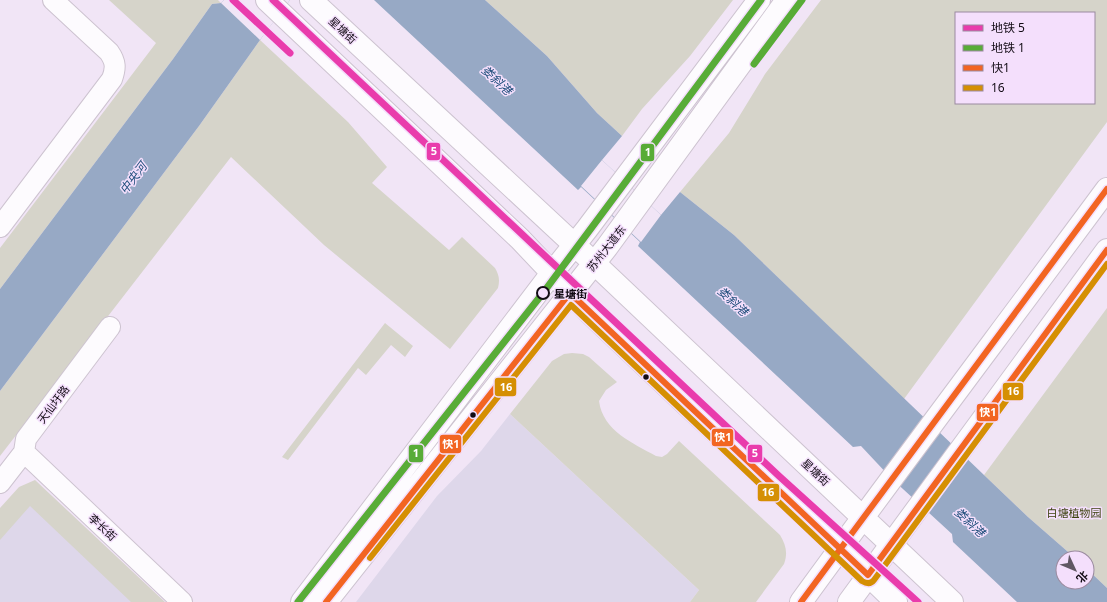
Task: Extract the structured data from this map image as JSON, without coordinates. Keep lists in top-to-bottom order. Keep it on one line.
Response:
{"streets":{"main road":["星塘街","苏州大道东"],"street":["天仙圩路","李长街"]},"crossings":[["星塘街","苏州大道东"],["天仙圩路","李长街"]],"water":["娄斜港","中央河"],"parks":["白塘植物园"],"places":["星塘街"],"lines":["metro line 5","metro line 1","transit line 快1","transit line 16"],"legend":["地铁 5","地铁 1","快1","16"],"north":"bottom right"}
